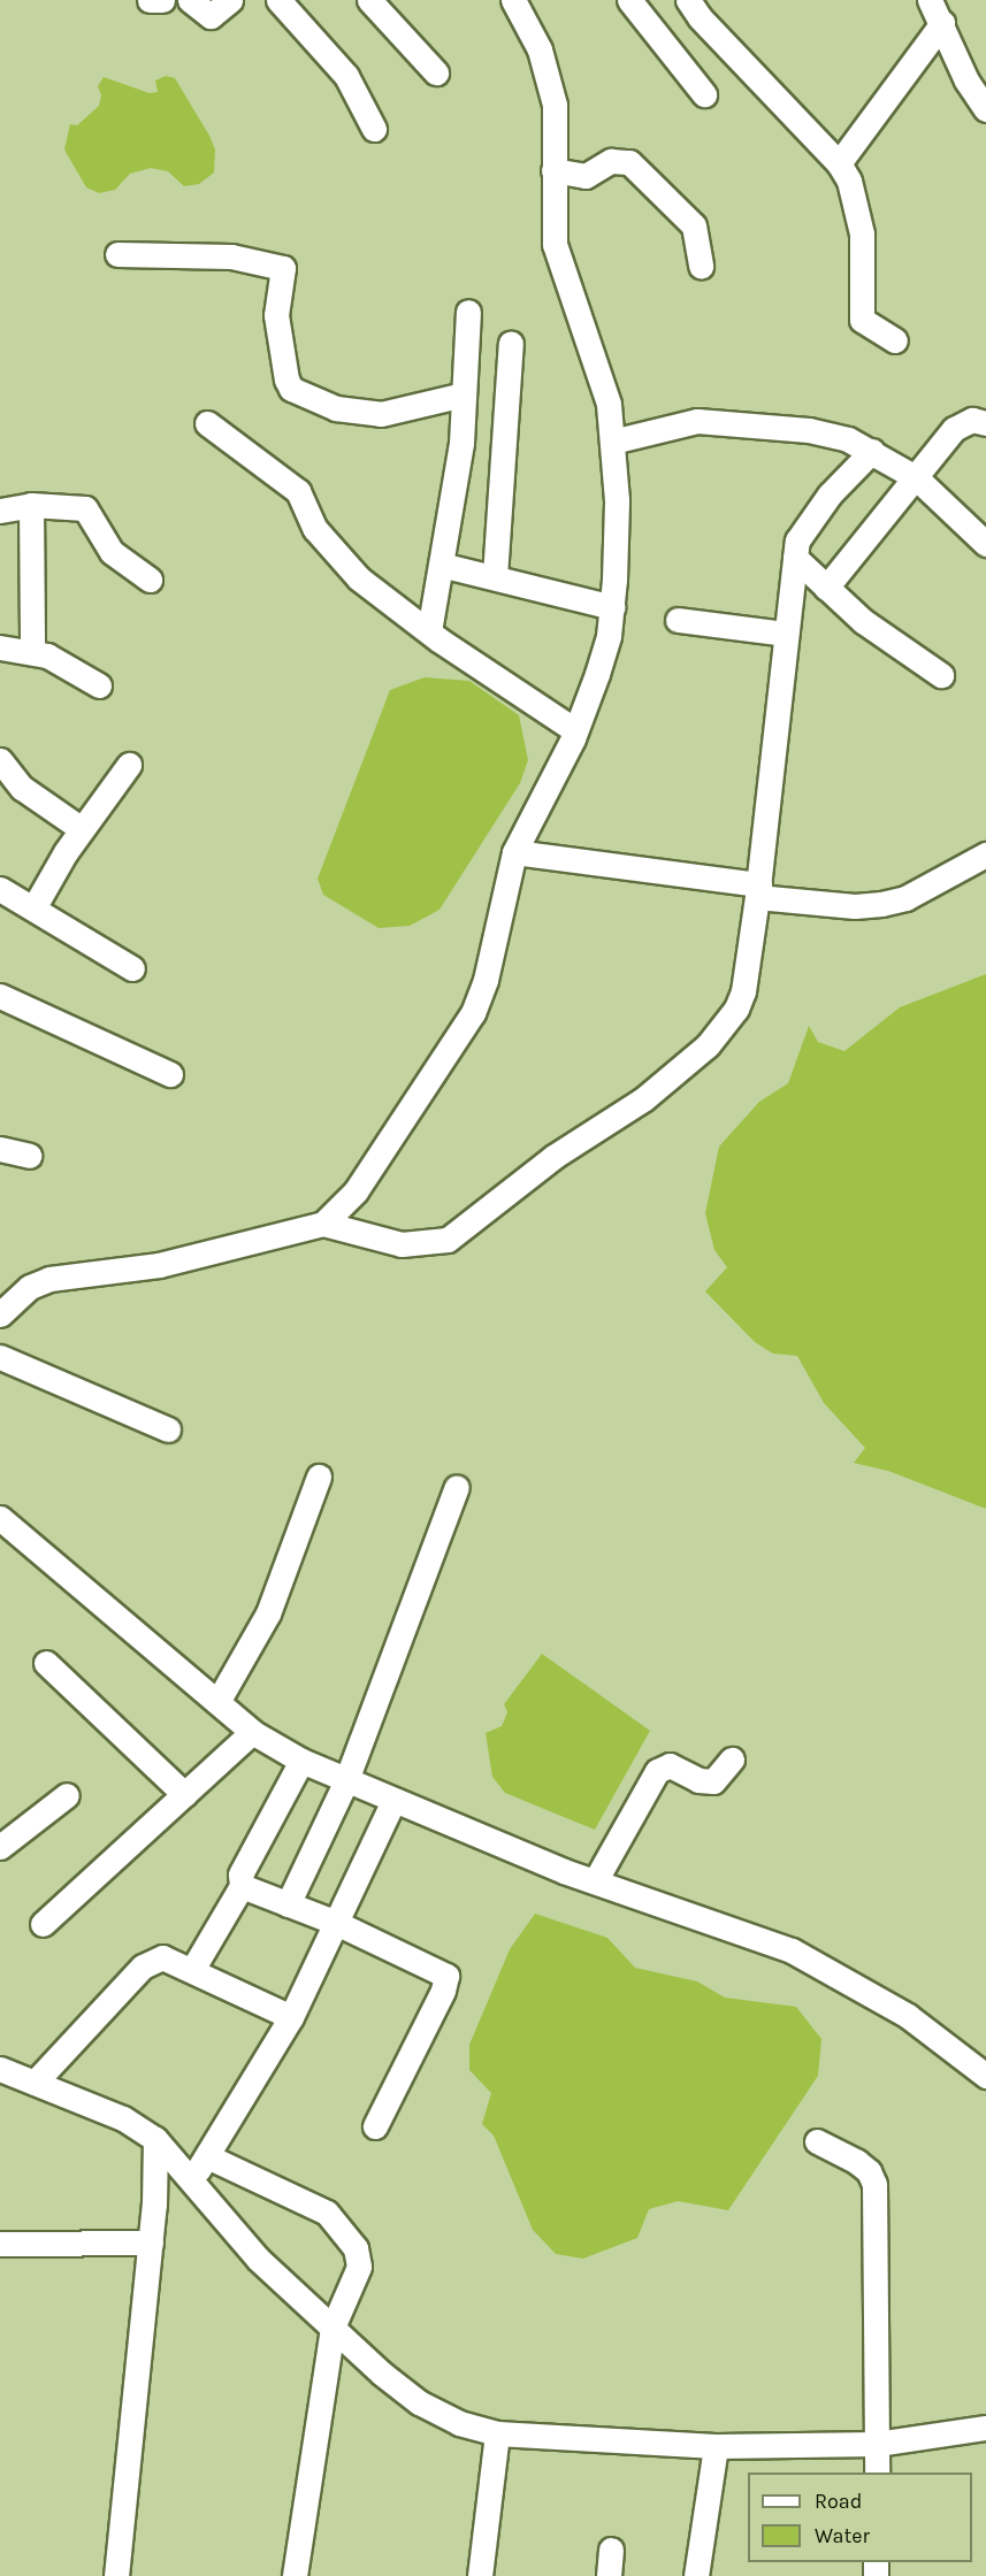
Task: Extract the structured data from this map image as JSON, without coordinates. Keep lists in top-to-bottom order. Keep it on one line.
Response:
{"legend":["Road","Water"]}
